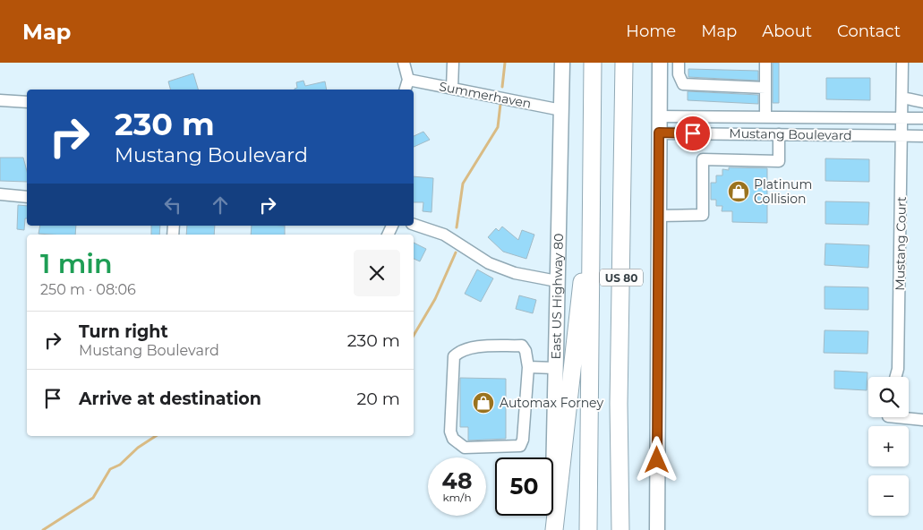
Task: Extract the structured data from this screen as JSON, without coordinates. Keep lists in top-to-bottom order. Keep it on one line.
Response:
{"streets":{"highway":["US 80"],"main road":["East US Highway 80"],"street":["Summerhaven","Mustang Boulevard","Mustang Court"]},"crossings":[["Summerhaven","East US Highway 80"],["Mustang Boulevard","Mustang Court"]],"places":{"shop":["Platinum Collision","Automax Forney"]},"page":{"header":"Map","nav":["Home","Map","About","Contact"],"turn":["230 m","Mustang Boulevard"],"heading":["1 min","250 m · 08:06"],"list":[{"name":"Turn right","note":"Mustang Boulevard","value":"230 m"},{"name":"Arrive at destination","value":"20 m"}],"map_buttons":["+","−"],"speed":"48 km/h","limit":"50"}}
